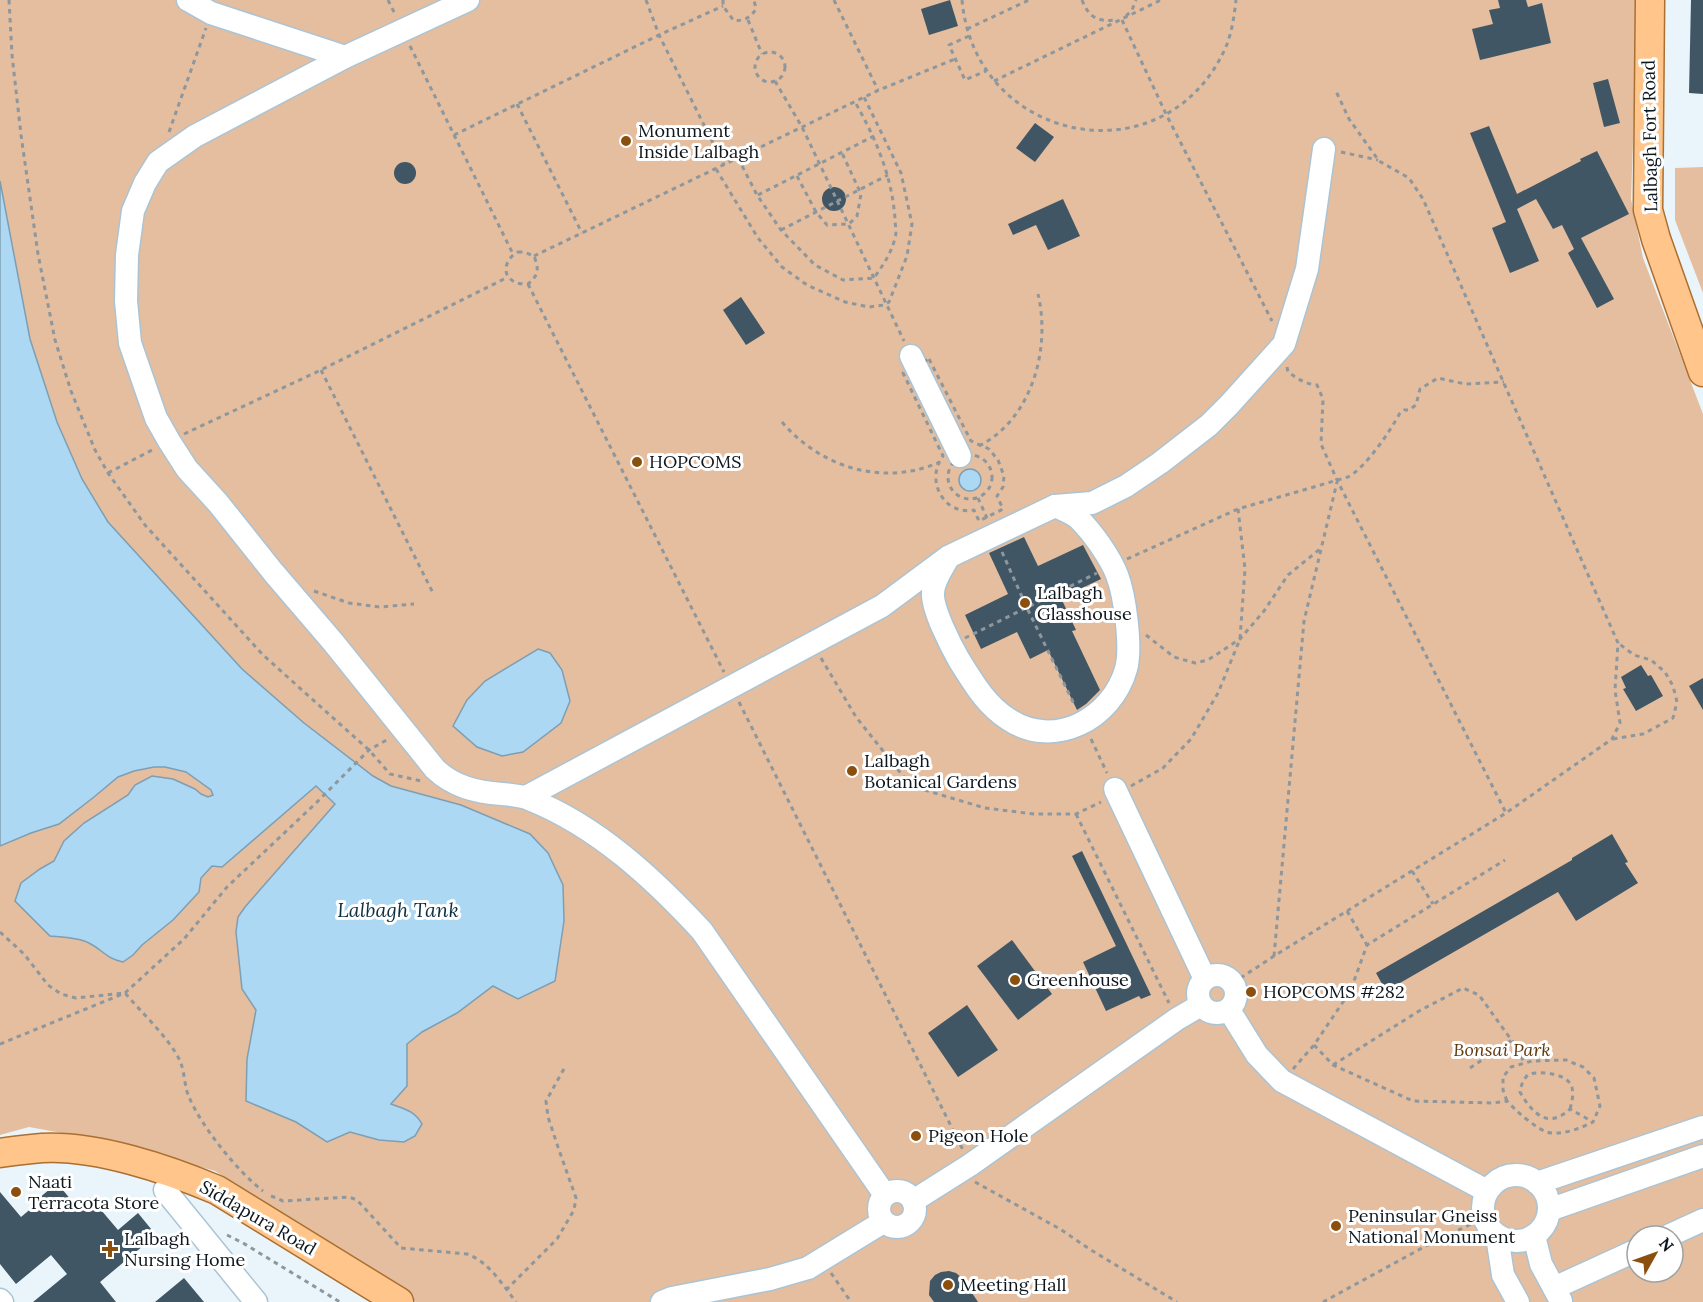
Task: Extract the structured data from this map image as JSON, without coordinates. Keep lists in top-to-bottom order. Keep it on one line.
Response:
{"streets":{"main road":["Lalbagh Fort Road","Siddapura Road"]},"water":["Lalbagh Tank"],"parks":["Bonsai Park"],"places":{"other":["Monument Inside Lalbagh","HOPCOMS","Lalbagh Glasshouse","Lalbagh Botanical Gardens","Greenhouse","HOPCOMS #282","Pigeon Hole","Naati Terracota Store","Peninsular Gneiss National Monument","Meeting Hall"],"health":["Lalbagh Nursing Home"]},"north":"top right"}
